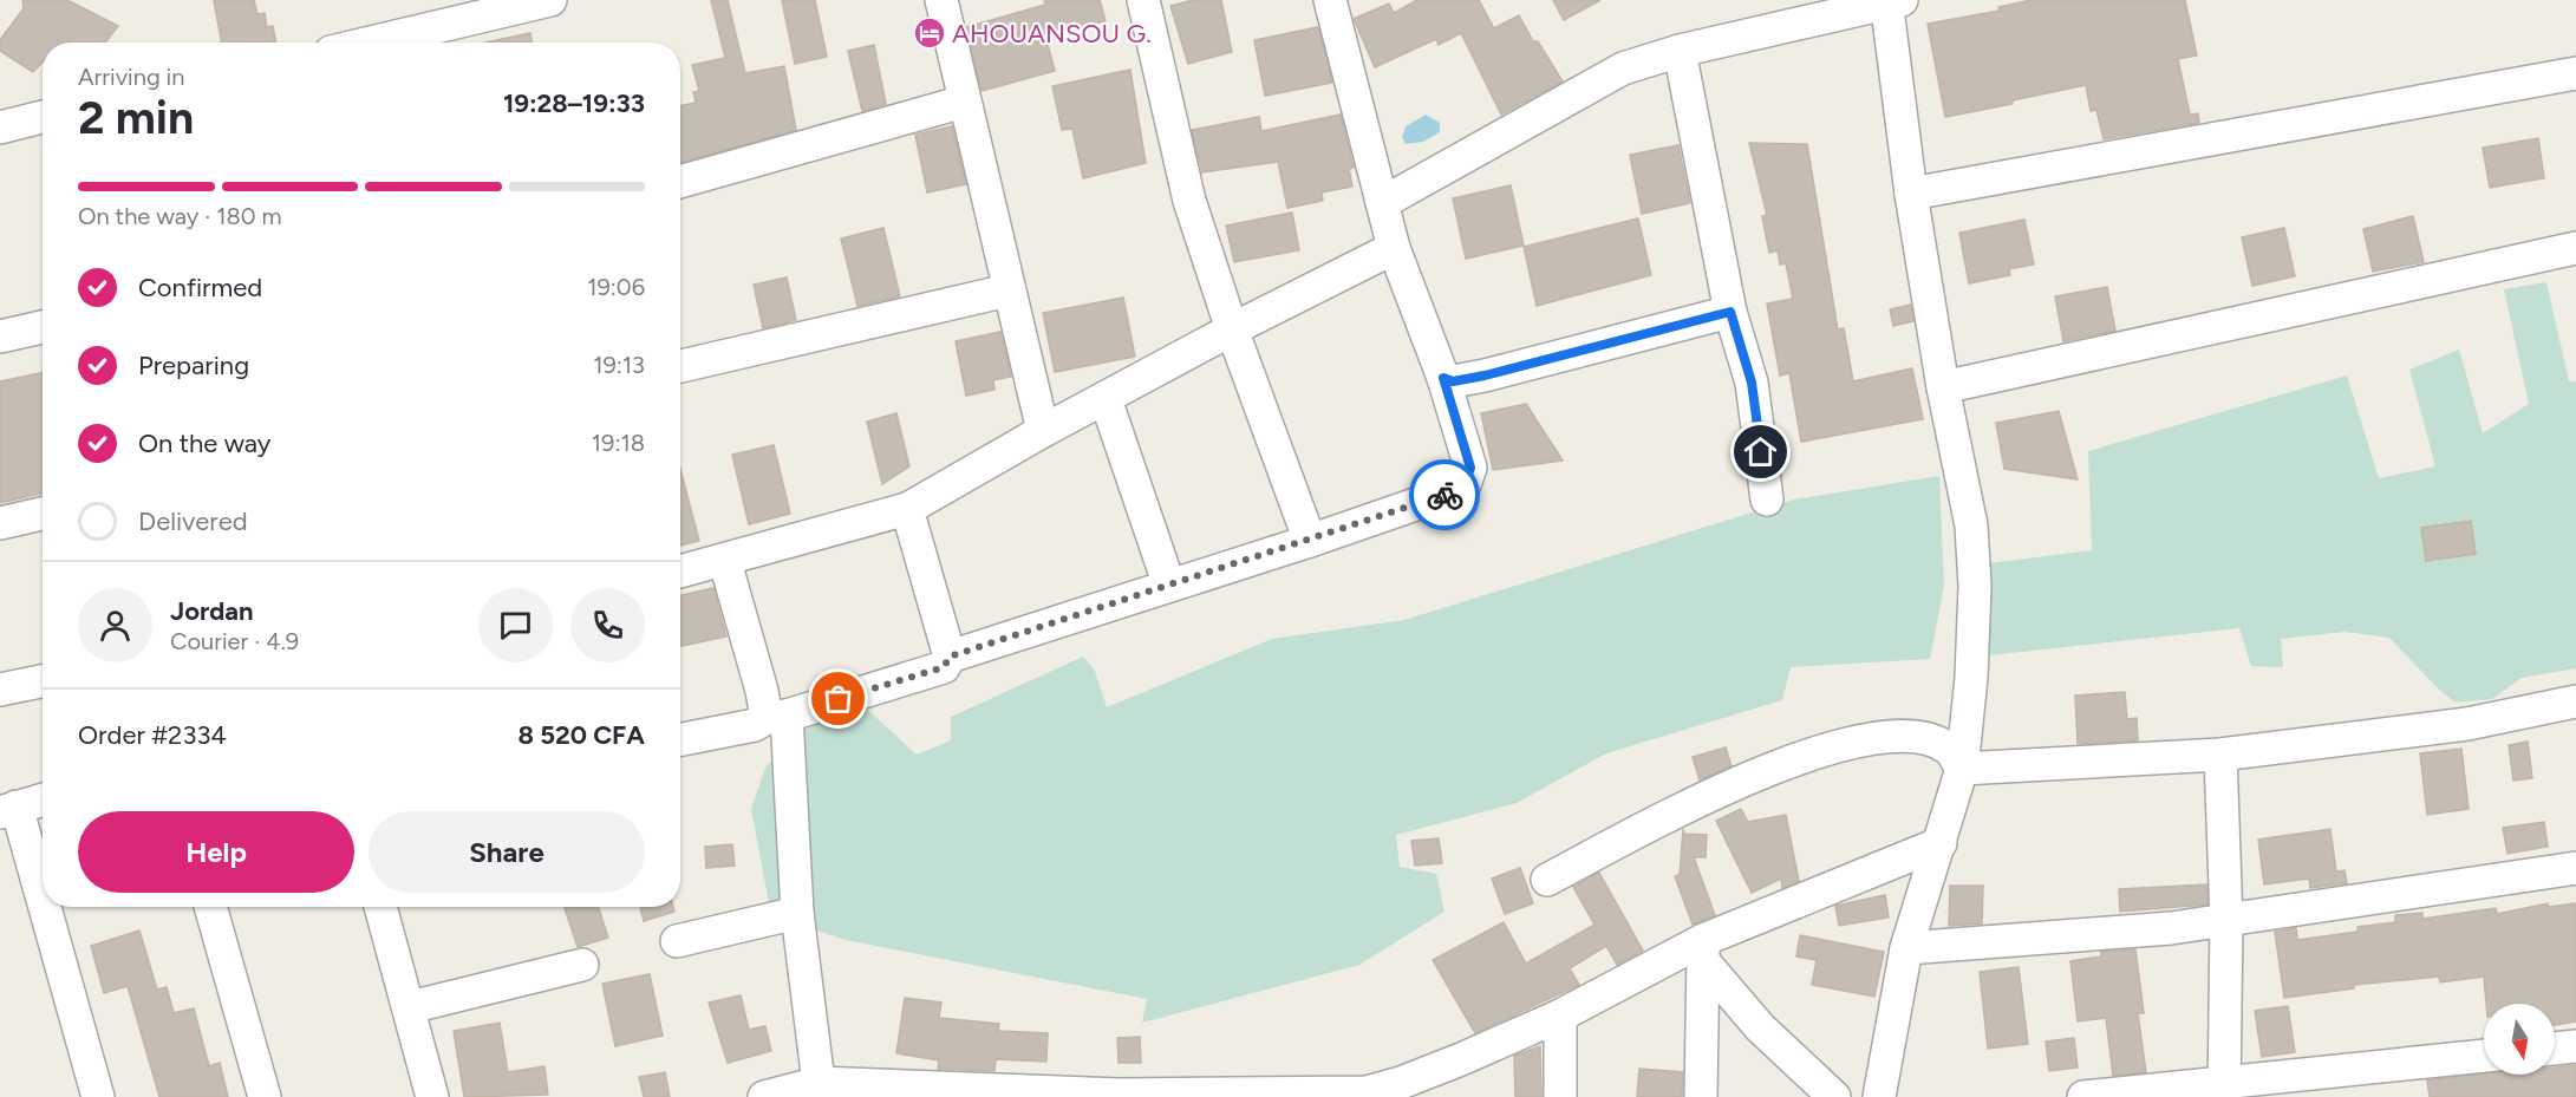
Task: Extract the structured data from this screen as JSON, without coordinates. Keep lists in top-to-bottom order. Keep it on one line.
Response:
{"places":{"hotel":["AHOUANSOU G."]},"north":"bottom","page":{"heading":["2 min","Arriving in","19:28–19:33"],"panel":["Jordan","Courier · 4.9","Order #2334","8 520 CFA"],"bar":"On the way · 180 m","list":[["Confirmed","19:06"],["Preparing","19:13"],["On the way","19:18"],"Delivered"],"buttons":["Help","Share"]}}
